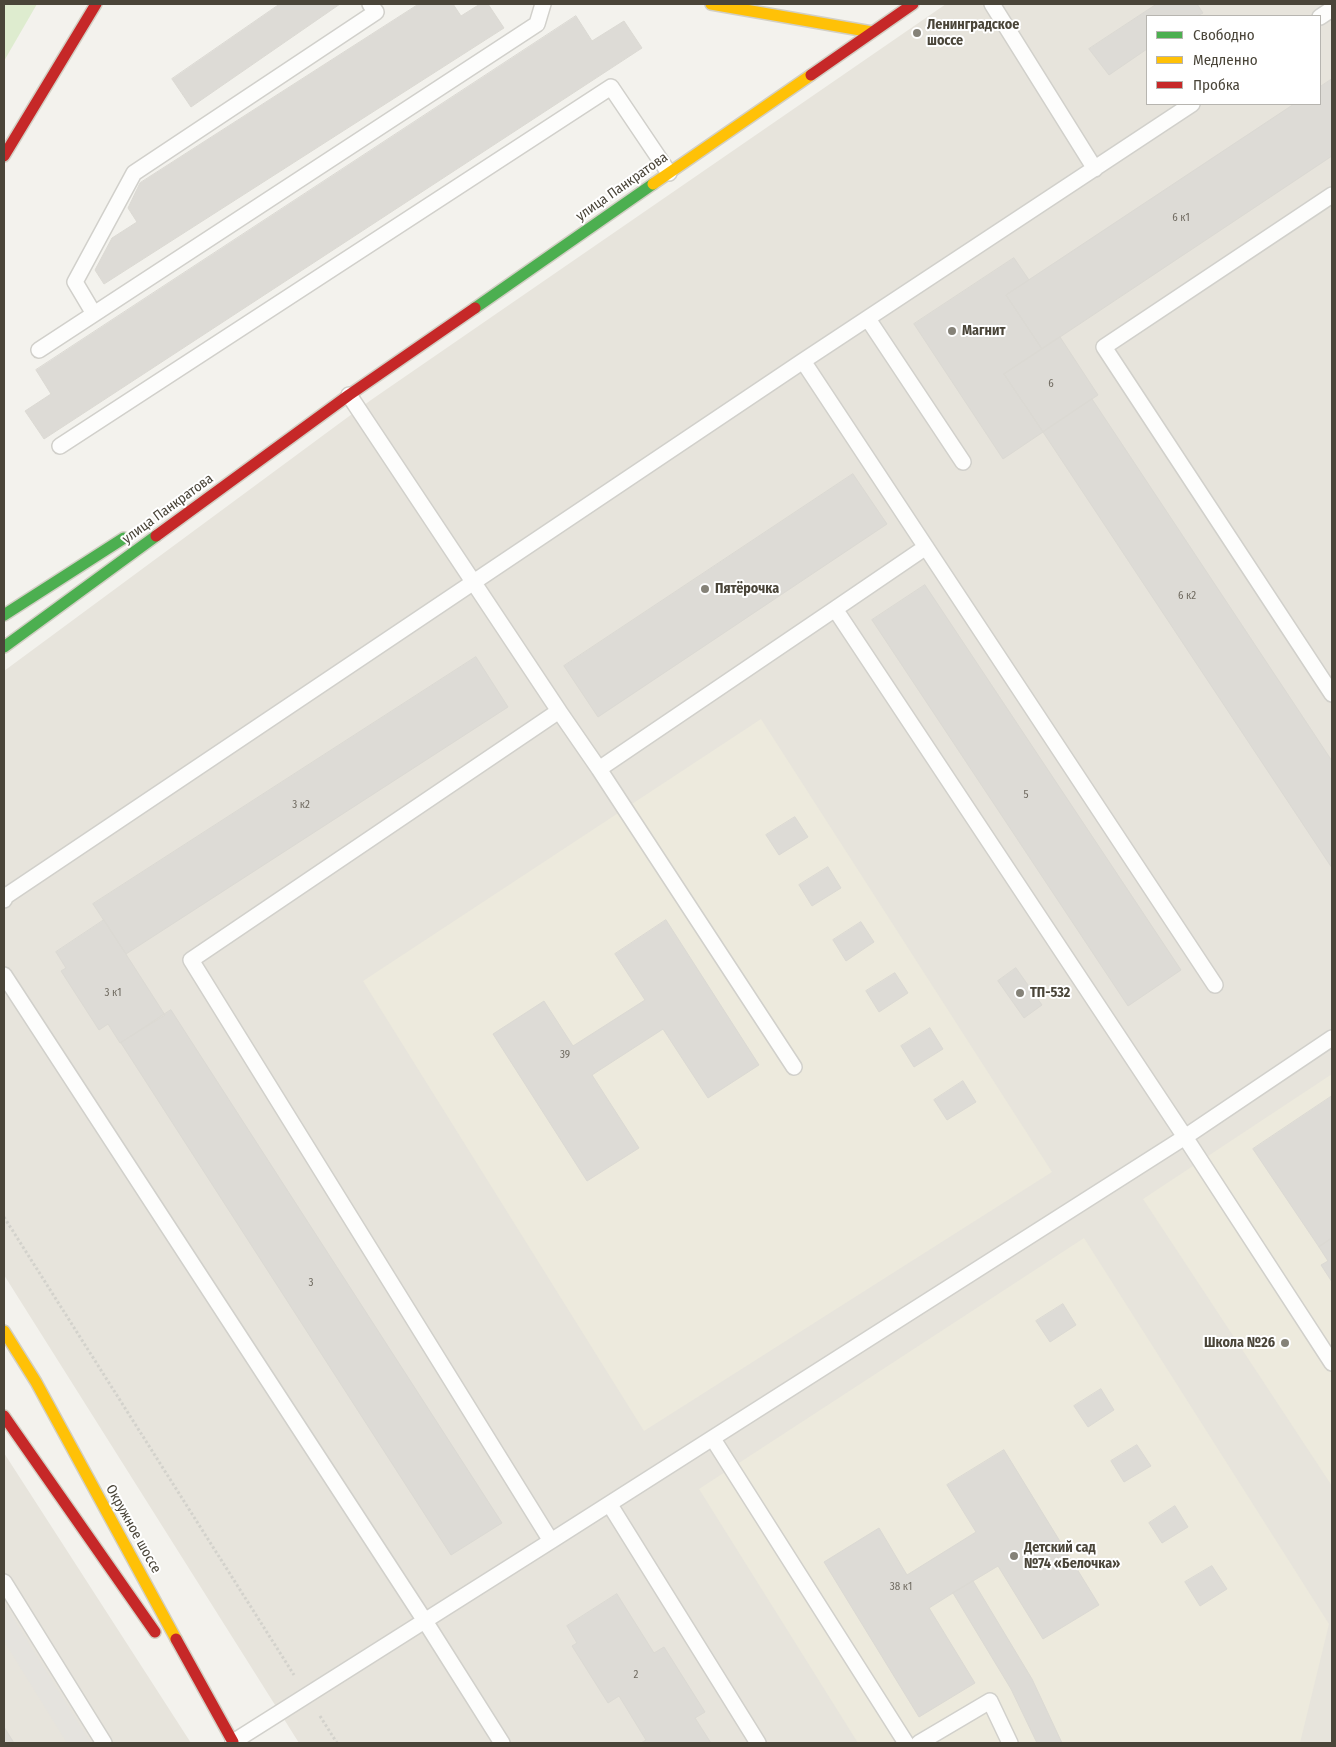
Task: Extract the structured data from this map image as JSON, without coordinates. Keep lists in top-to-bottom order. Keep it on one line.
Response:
{"streets":{"main road":["улица Панкратова","Окружное шоссе"]},"places":["Ленинградское шоссе","Магнит","Пятёрочка","ТП-532","Школа №26","Детский сад №74 «Белочка»"],"house_numbers":["6 к1","6","6 к2","5","3 к2","3 к1","39","3","38 к1","2"],"legend":["Свободно","Медленно","Пробка"]}
